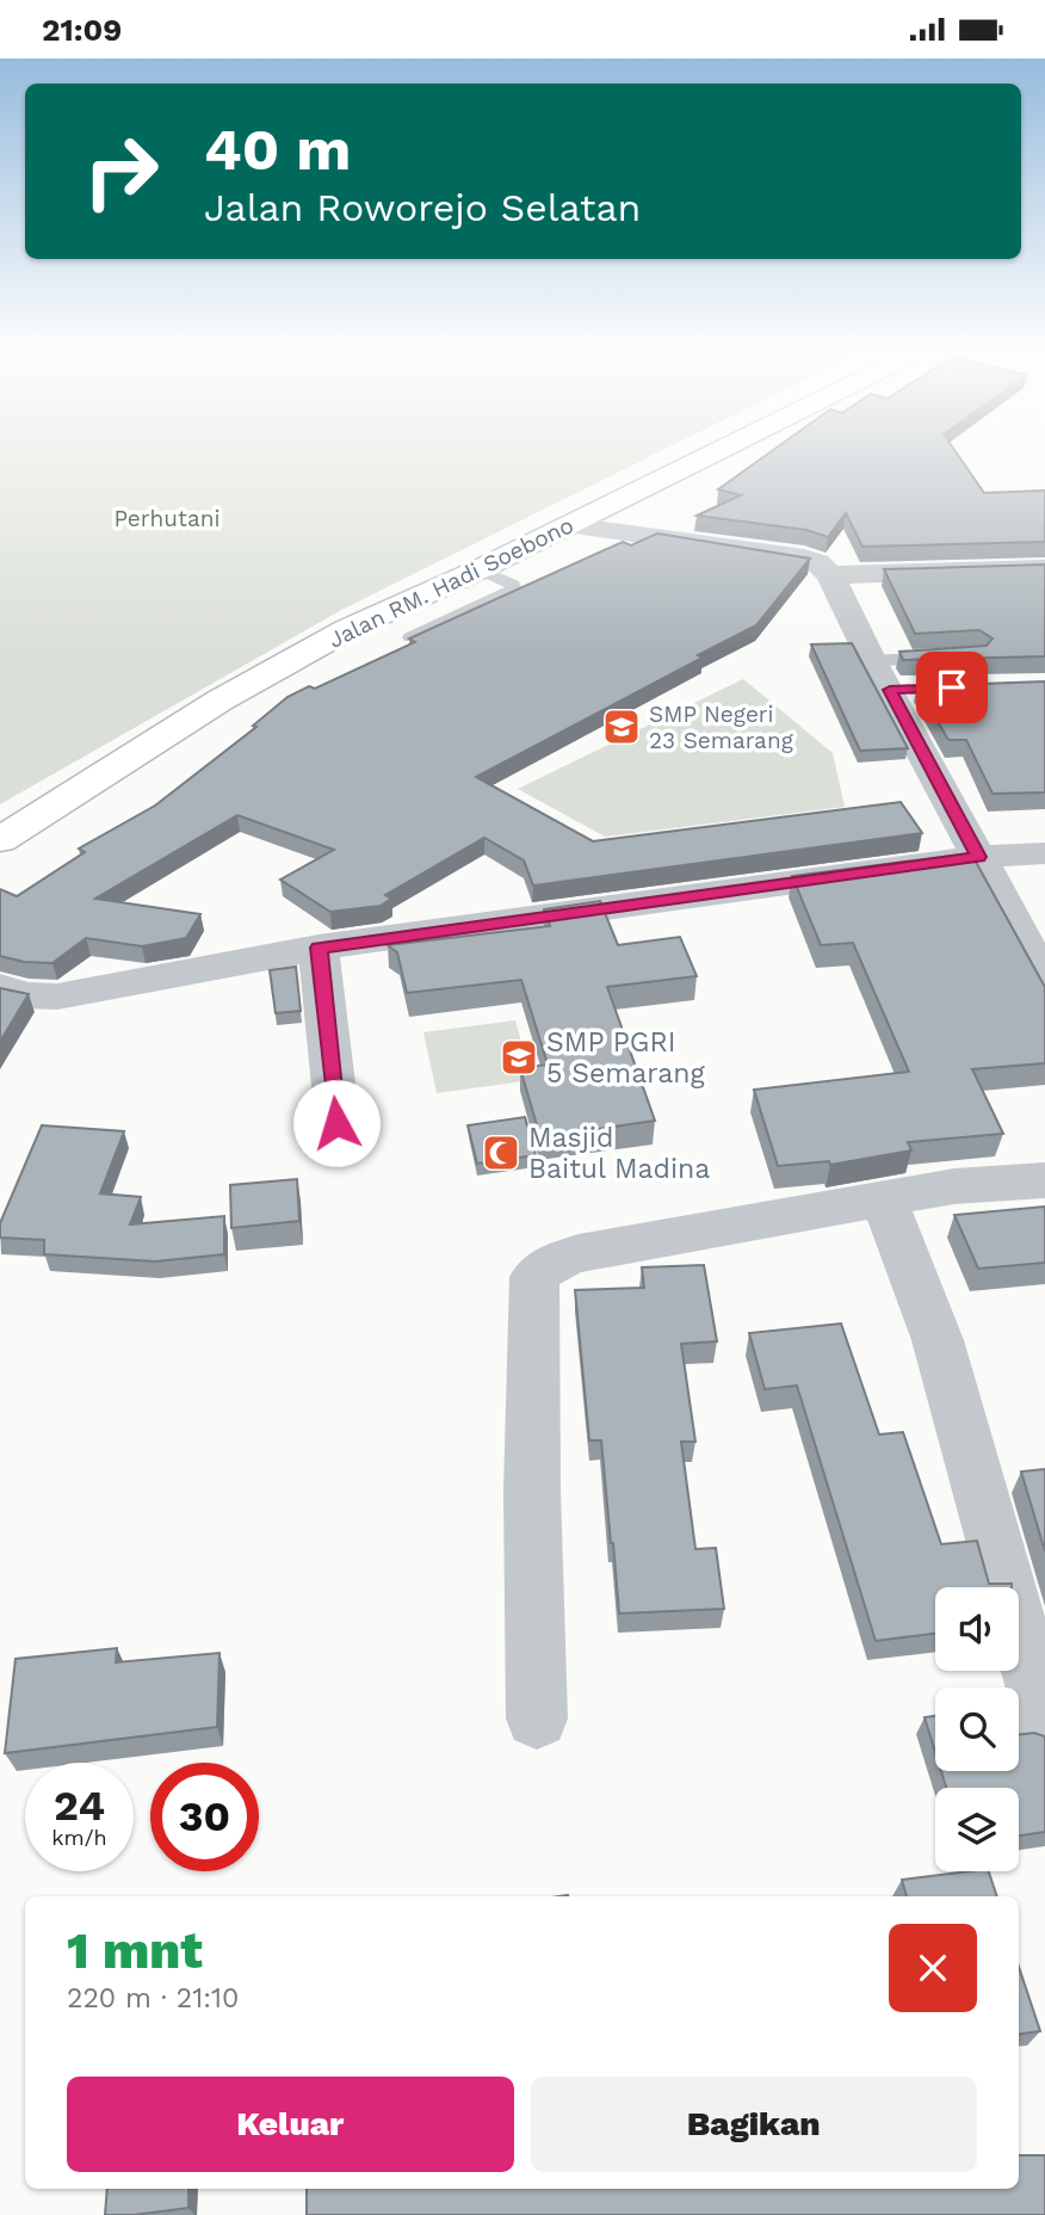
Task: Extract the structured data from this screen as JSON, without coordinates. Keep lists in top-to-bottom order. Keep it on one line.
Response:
{"streets":{"main road":["Jalan RM. Hadi Soebono"]},"parks":["Perhutani"],"places":{"school or university":["SMP Negeri 23 Semarang","SMP PGRI 5 Semarang"],"mosque":["Masjid Baitul Madina"]},"page":{"status":"21:09","turn":["40 m","Jalan Roworejo Selatan"],"speed":"24 km/h","limit":"30","heading":["1 mnt","220 m · 21:10"],"buttons":["Keluar","Bagikan"]}}
